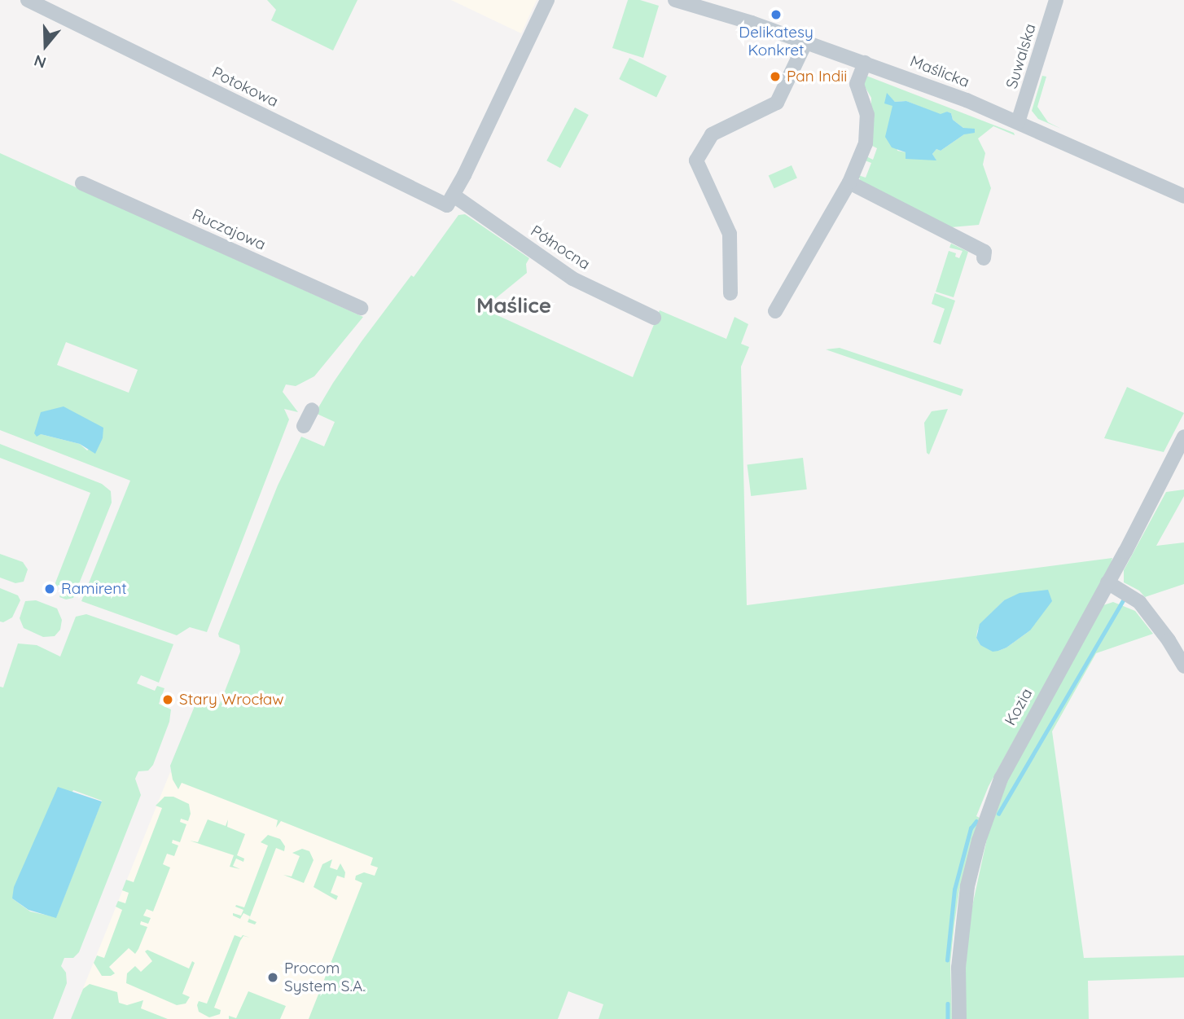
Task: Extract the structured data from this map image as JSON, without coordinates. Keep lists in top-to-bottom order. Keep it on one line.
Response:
{"streets":{"street":["Suwalska","Maślicka","Potokowa","Ruczajowa","Północna","Kozia"]},"crossings":[["Suwalska","Maślicka"],["Potokowa","Północna"]],"districts":["Maślice"],"places":["Delikatesy Konkret","Pan Indii","Ramirent","Stary Wrocław","Procom System S.A."],"north":"bottom"}
